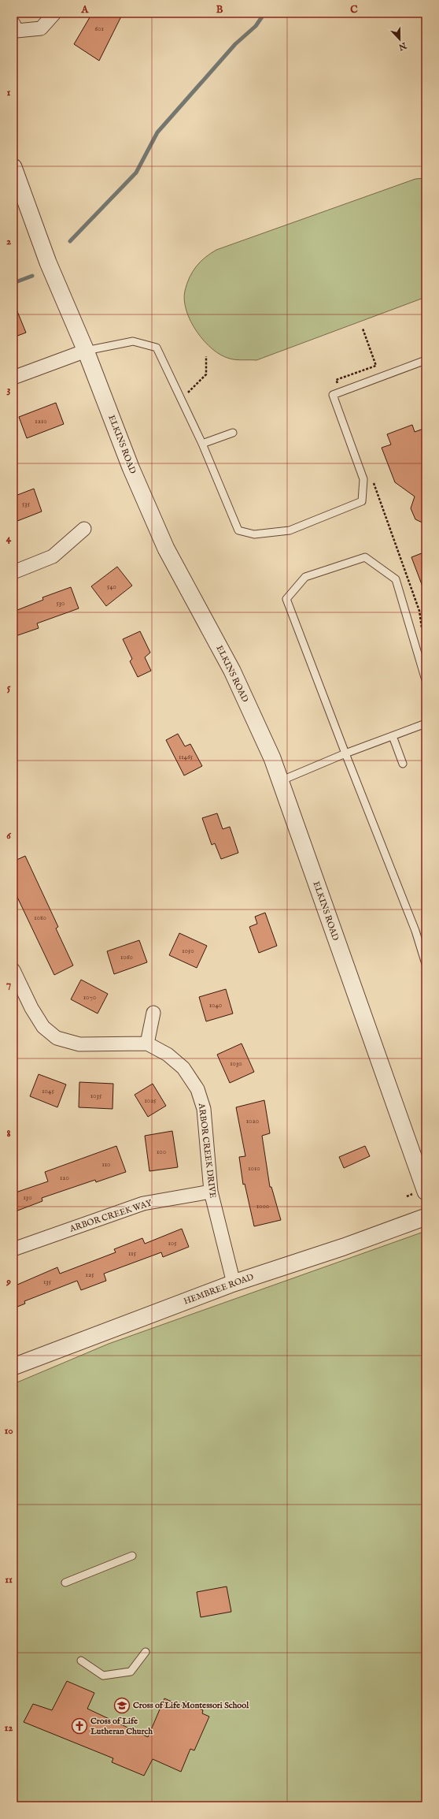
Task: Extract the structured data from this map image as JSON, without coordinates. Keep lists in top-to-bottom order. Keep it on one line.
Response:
{"streets":{"street":["ELKINS ROAD","ARBOR CREEK DRIVE","ARBOR CREEK WAY","HEMBREE ROAD"]},"crossings":[["ARBOR CREEK DRIVE","ARBOR CREEK WAY"],["ARBOR CREEK DRIVE","HEMBREE ROAD"]],"places":{"school or university":["Cross of Life Montessori School"],"church":["Cross of Life Lutheran Church"]},"house_numbers":["601","1210","535","540","530","11465","1080","1050","1060","1070","1040","1030","1045","1035","1025","1020","100","110","1010","120","130","1000","105","115","125","135"],"north":"bottom","grid":{"columns":["A","B","C"],"rows":["1","2","3","4","5","6","7","8","9","10","11","12"]}}
